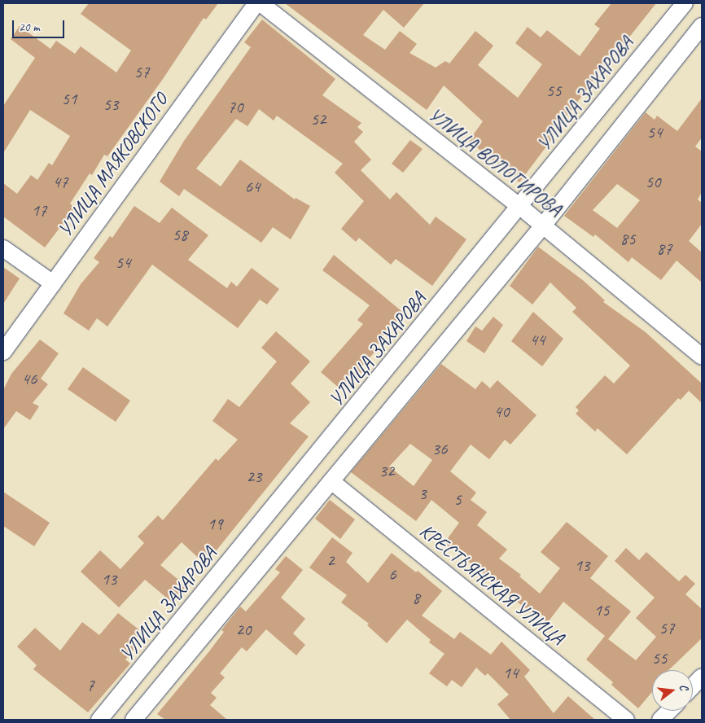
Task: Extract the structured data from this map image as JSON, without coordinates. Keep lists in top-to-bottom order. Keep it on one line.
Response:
{"streets":{"street":["УЛИЦА ЗАХАРОВА","УЛИЦА ВОЛОГИРОВА","УЛИЦА МАЯКОВСКОГО","КРЕСТЬЯНСКАЯ УЛИЦА"]},"crossings":[["УЛИЦА ЗАХАРОВА","УЛИЦА ВОЛОГИРОВА"]],"house_numbers":["57","55","51","53","70","52","54","47","50","64","17","58","85","87","54","44","46","40","36","32","23","3","5","19","2","13","6","13","8","15","57","20","55","14","7"],"scale_bar":"20 m","north":"right"}
